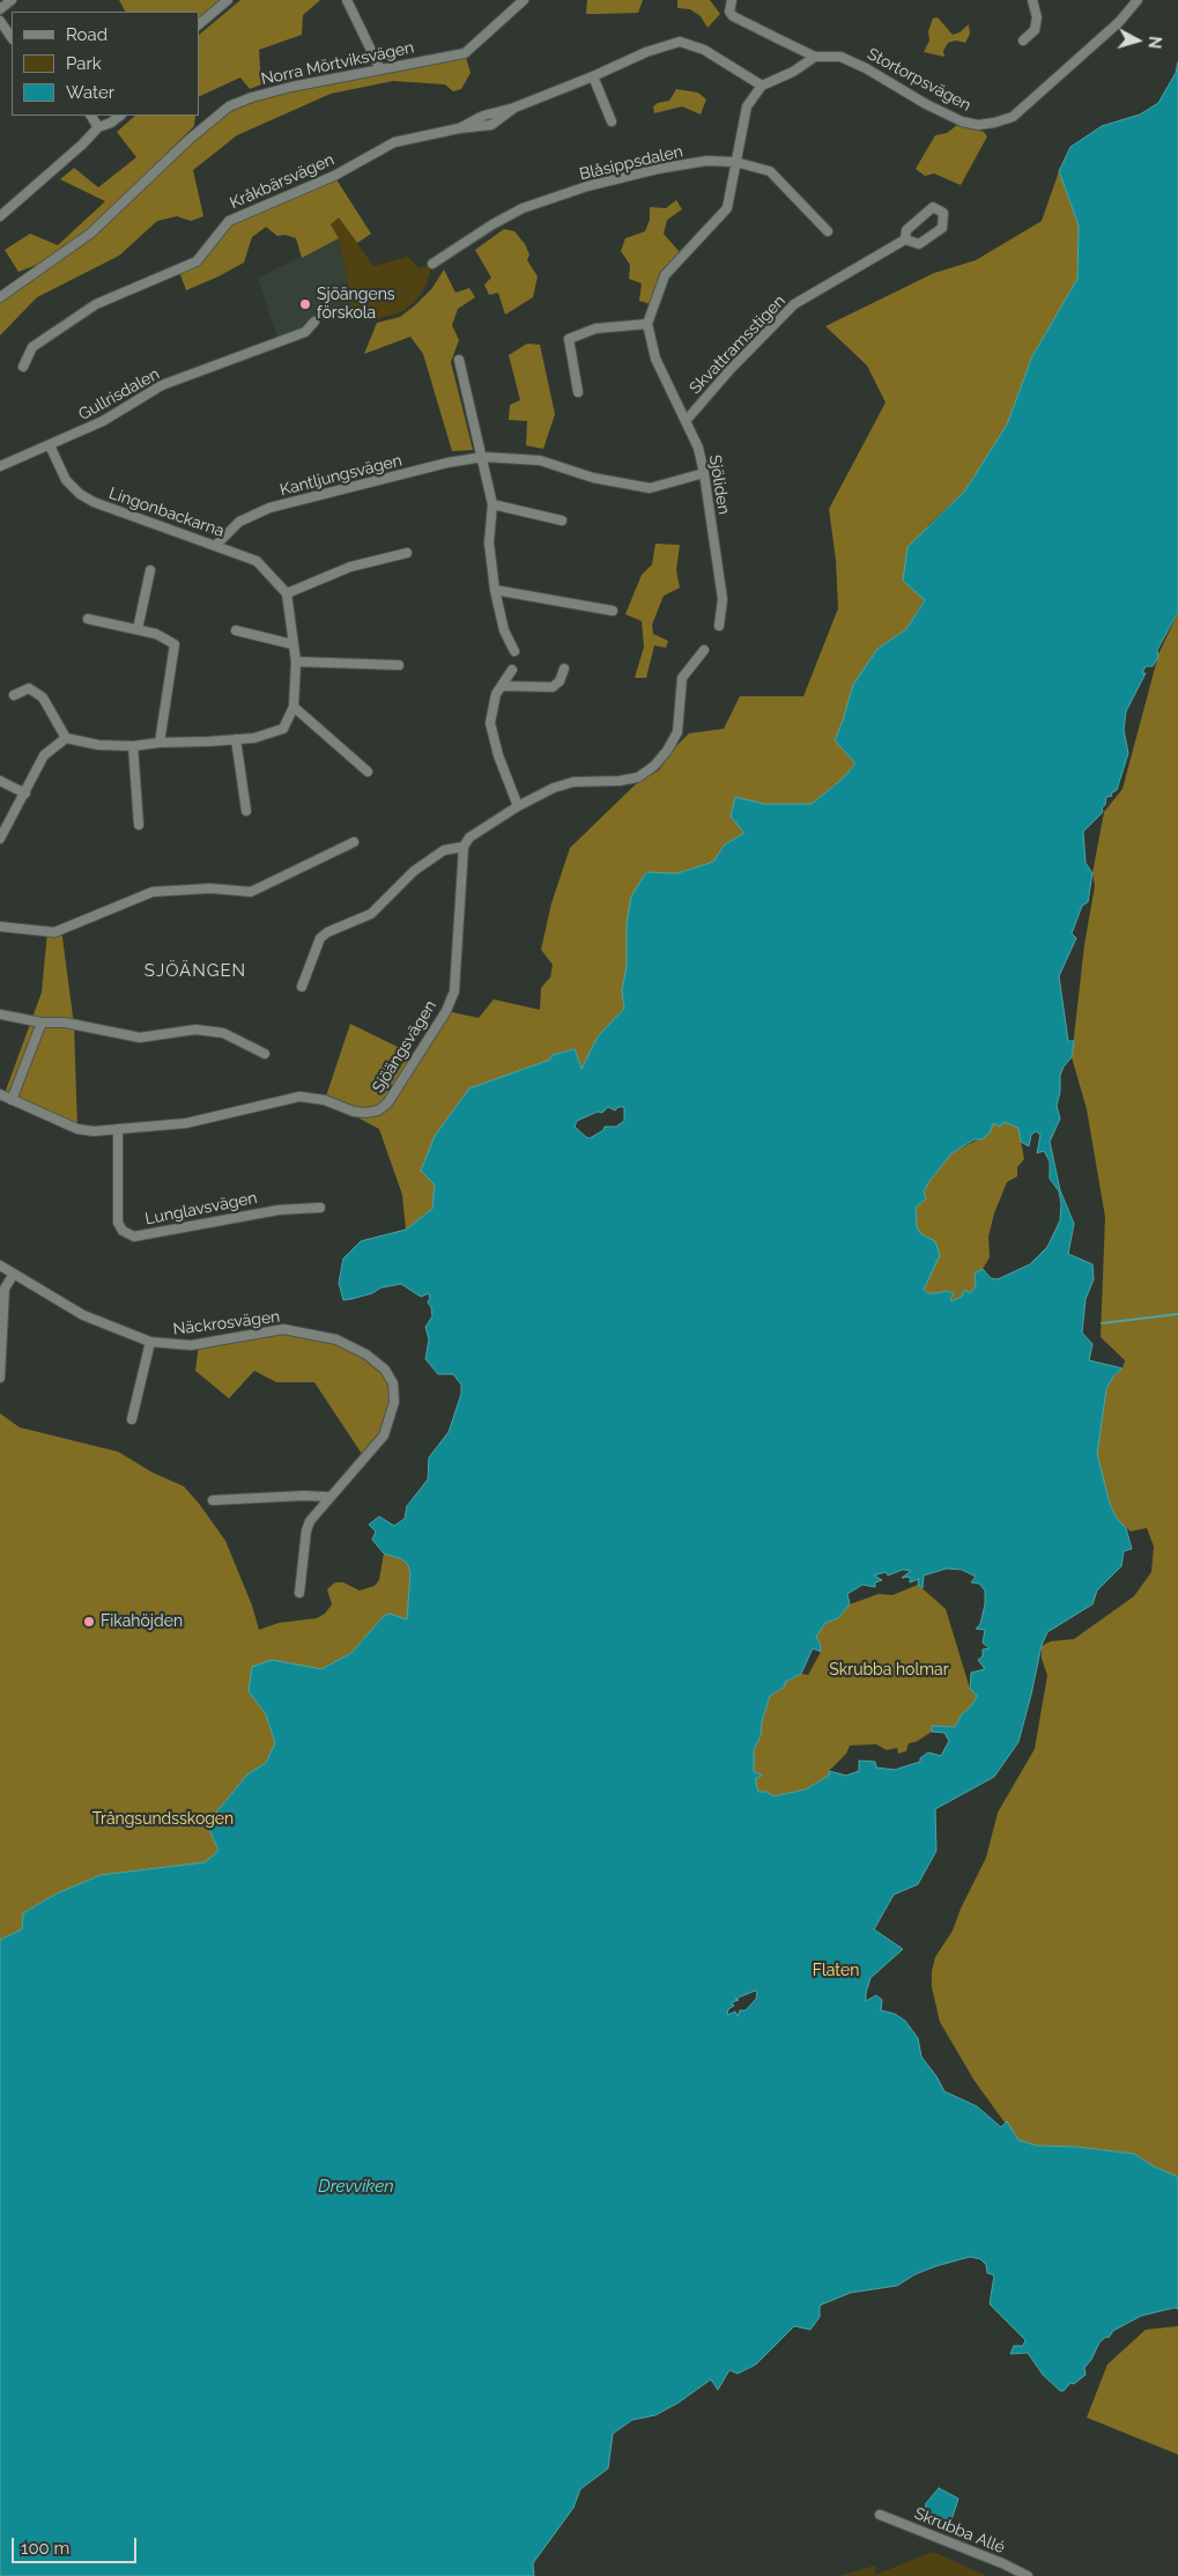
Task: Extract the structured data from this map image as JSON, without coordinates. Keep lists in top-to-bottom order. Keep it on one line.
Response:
{"streets":{"street":["Norra Mörtviksvägen","Stortorpsvägen","Blåsippsdalen","Kråkbärsvägen","Skvattramsstigen","Gullrisdalen","Kantljungsvägen","Sjöliden","Lingonbackarna","Sjöängsvägen","Lunglavsvägen","Näckrosvägen","Skrubba Allé"]},"crossings":[["Skvattramsstigen","Sjöliden"],["Gullrisdalen","Lingonbackarna"],["Kantljungsvägen","Sjöliden"],["Kantljungsvägen","Lingonbackarna"],["Sjöängsvägen","Lunglavsvägen"]],"districts":["SJÖÄNGEN"],"water":["Drevviken"],"parks":["Skrubba holmar","Trångsundsskogen","Flaten"],"places":["Sjöängens förskola","Fikahöjden"],"legend":["Road","Park","Water"],"scale_bar":"100 m","north":"right"}
